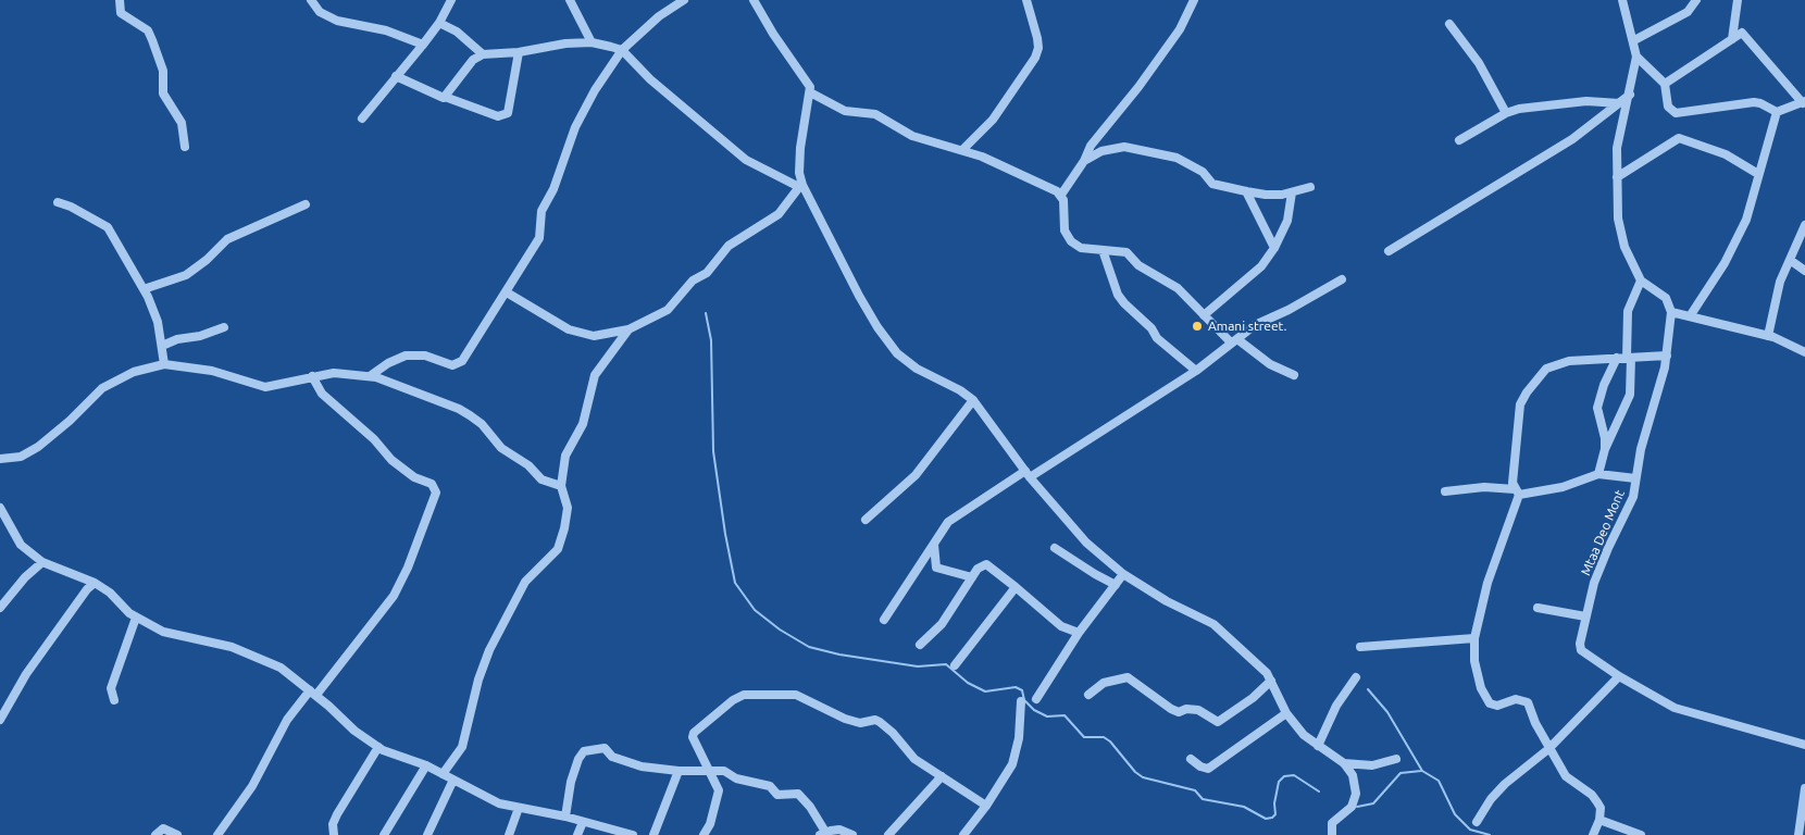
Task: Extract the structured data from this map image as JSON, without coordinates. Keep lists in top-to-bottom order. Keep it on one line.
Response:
{"streets":{"street":["Mtaa Deo Mont"]},"places":["Amani street."]}
